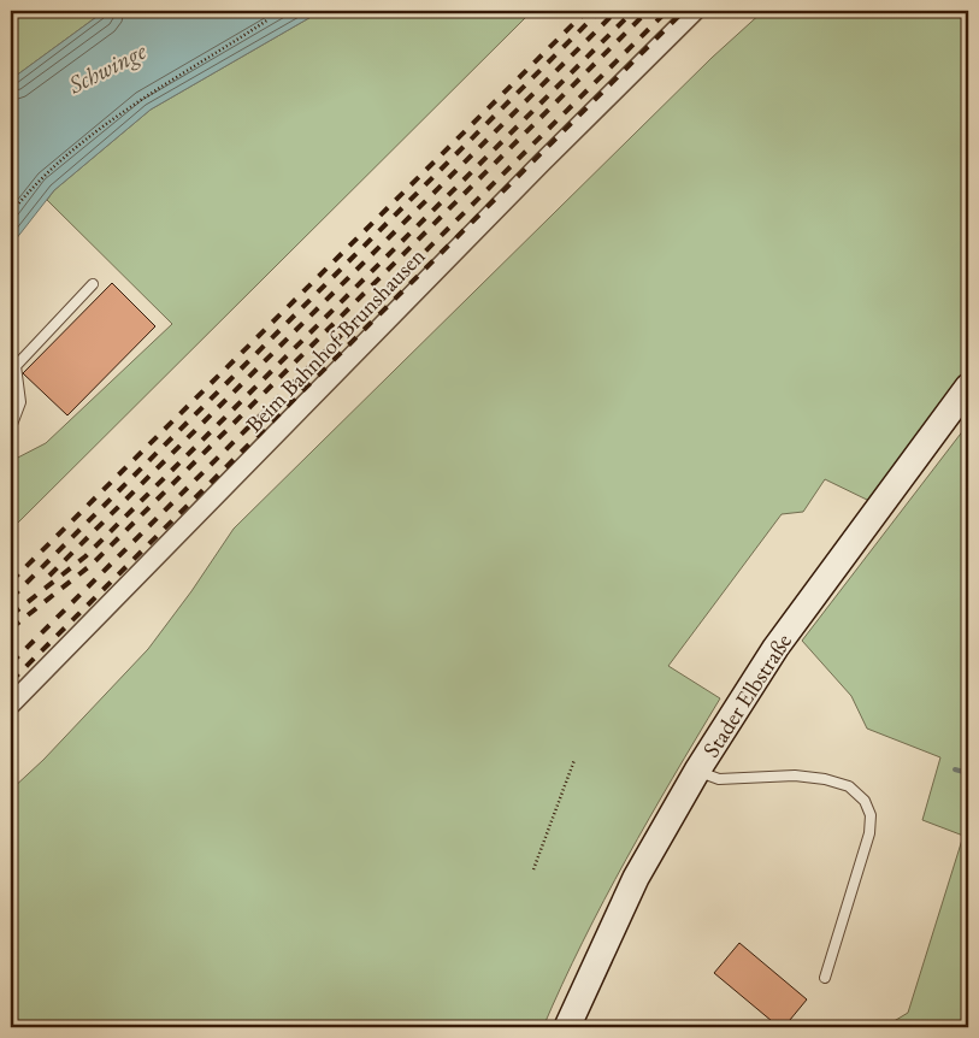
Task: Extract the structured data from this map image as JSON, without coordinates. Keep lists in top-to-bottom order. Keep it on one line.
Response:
{"streets":{"street":["Beim Bahnhof Brunshausen","Stader Elbstraße"]},"water":["Schwinge"]}
